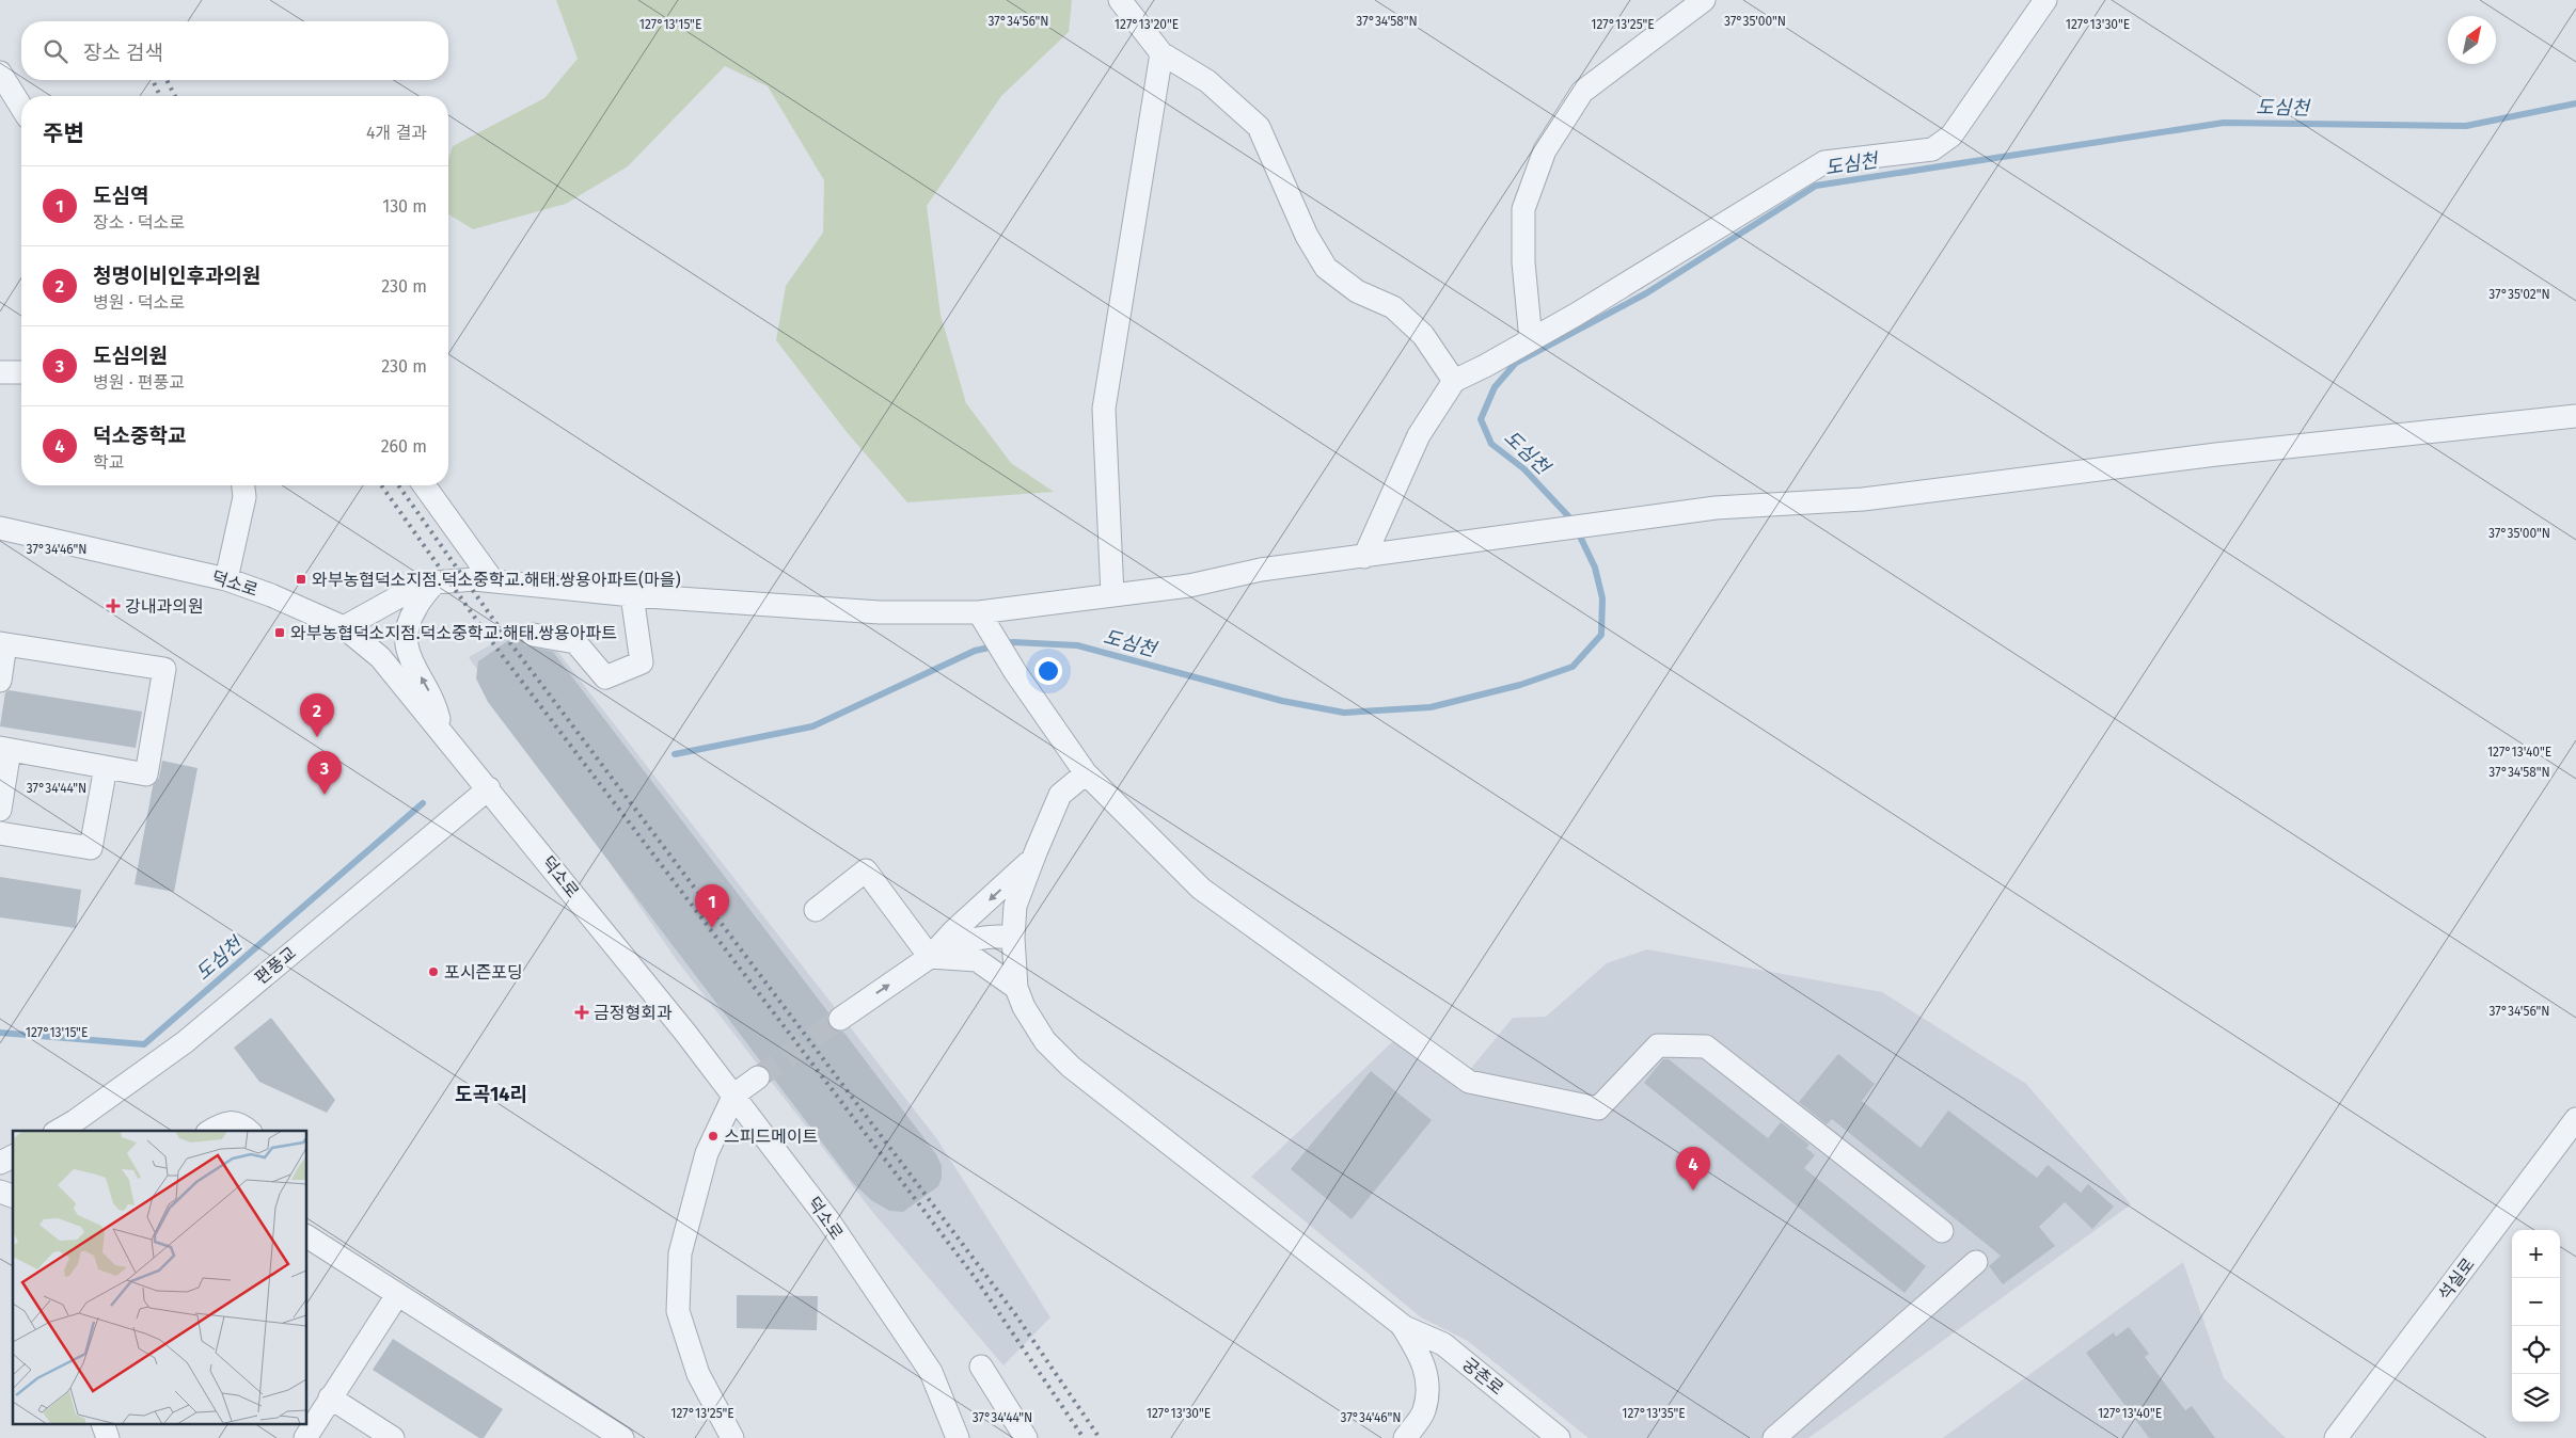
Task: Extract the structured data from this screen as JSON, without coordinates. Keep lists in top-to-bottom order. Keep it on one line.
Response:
{"streets":{"street":["덕소로","편풍교","석실로","궁촌로"]},"crossings":[["덕소로","편풍교"]],"districts":["도곡14리"],"water":["도심천"],"places":{"transit":["와부농협덕소지점.덕소중학교.해태.쌍용아파트(마을)","와부농협덕소지점.덕소중학교.해태.쌍용아파트"],"health":["강내과의원","금정형회과"],"other":["포시즌포딩","스피드메이트"]},"north":"top right","page":{"search":"장소 검색","heading":["주변","4개 결과"],"list":[{"mark":"1","name":"도심역","note":"장소 · 덕소로","value":"130 m"},{"mark":"2","name":"청명이비인후과의원","note":"병원 · 덕소로","value":"230 m"},{"mark":"3","name":"도심의원","note":"병원 · 편풍교","value":"230 m"},{"mark":"4","name":"덕소중학교","note":"학교","value":"260 m"}],"pins":["2","3","1","4"],"map_buttons":["+","−"]},"coordinates":["37°34'58\"N","37°34'56\"N","37°35'00\"N","127°13'20\"E","127°13'15\"E","127°13'25\"E","127°13'30\"E","37°35'02\"N","37°34'46\"N","127°13'40\"E","37°34'44\"N","127°13'35\"E"]}
